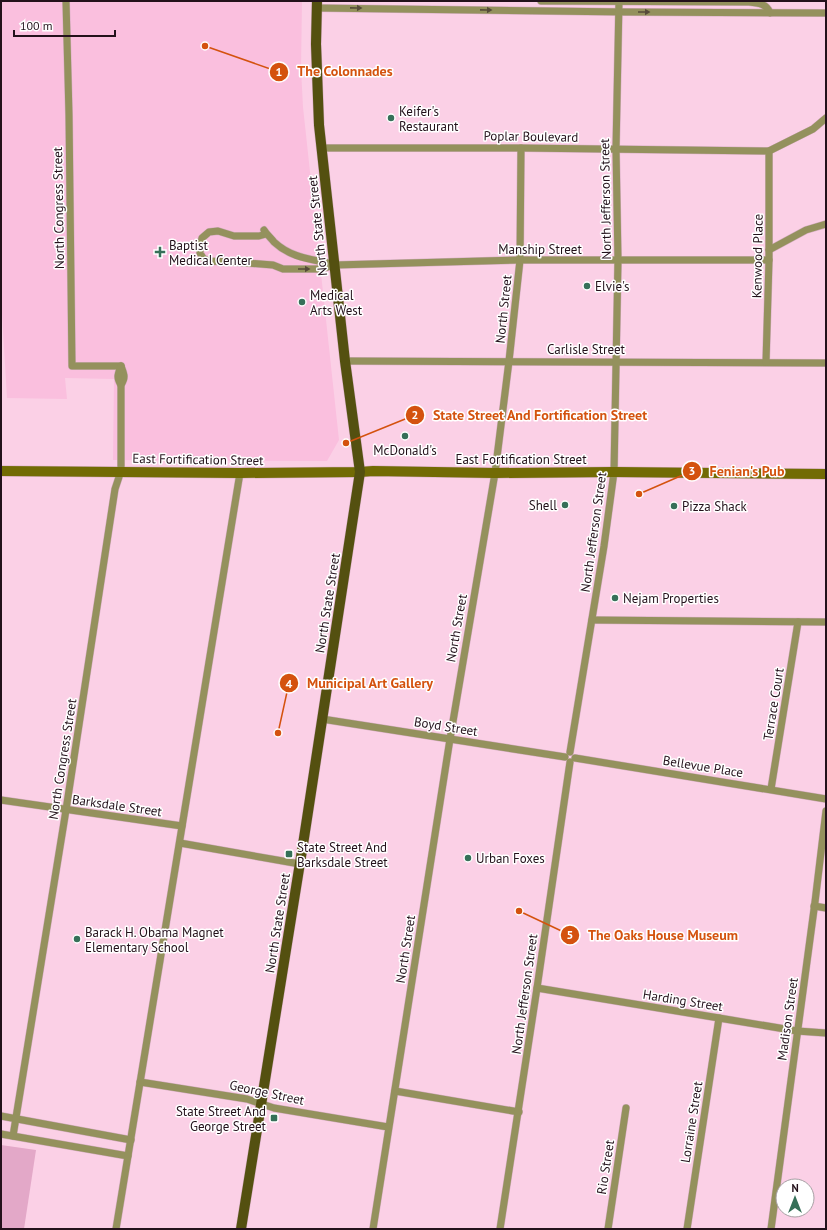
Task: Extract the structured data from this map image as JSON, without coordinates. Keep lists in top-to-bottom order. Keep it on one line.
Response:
{"streets":{"main road":["North State Street"],"street":["Poplar Boulevard","North Jefferson Street","North Congress Street","Manship Street","Kenwood Place","North Street","Carlisle Street","East Fortification Street","Terrace Court","Boyd Street","Bellevue Place","Barksdale Street","Harding Street","Madison Street","George Street","Lorraine Street","Rio Street"]},"crossings":[["Poplar Boulevard","North Jefferson Street"],["Poplar Boulevard","North State Street"],["Poplar Boulevard","Kenwood Place"],["Poplar Boulevard","North Street"],["North Jefferson Street","Manship Street"],["North Jefferson Street","Carlisle Street"],["North Jefferson Street","East Fortification Street"],["North Jefferson Street","Boyd Street"],["North Jefferson Street","Bellevue Place"],["North Jefferson Street","Harding Street"],["North Congress Street","East Fortification Street"],["North Congress Street","Barksdale Street"],["North State Street","Manship Street"],["North State Street","Carlisle Street"],["North State Street","East Fortification Street"],["North State Street","Boyd Street"],["North State Street","George Street"],["Manship Street","Kenwood Place"],["Manship Street","North Street"],["Kenwood Place","Carlisle Street"],["North Street","Carlisle Street"],["North Street","East Fortification Street"],["North Street","Boyd Street"],["North Street","George Street"],["Terrace Court","Bellevue Place"],["Boyd Street","Bellevue Place"],["Harding Street","Madison Street"],["Harding Street","Lorraine Street"]],"places":{"other":["The Colonnades","Keifer's Restaurant","Elvie's","Medical Arts West","McDonald's","State Street And Fortification Street","Fenian's Pub","Shell","Pizza Shack","Nejam Properties","Municipal Art Gallery","Urban Foxes","The Oaks House Museum","Barack H. Obama Magnet Elementary School"],"health":["Baptist Medical Center"],"transit":["State Street And Barksdale Street","State Street And George Street"]},"scale_bar":"100 m","north":"top"}
